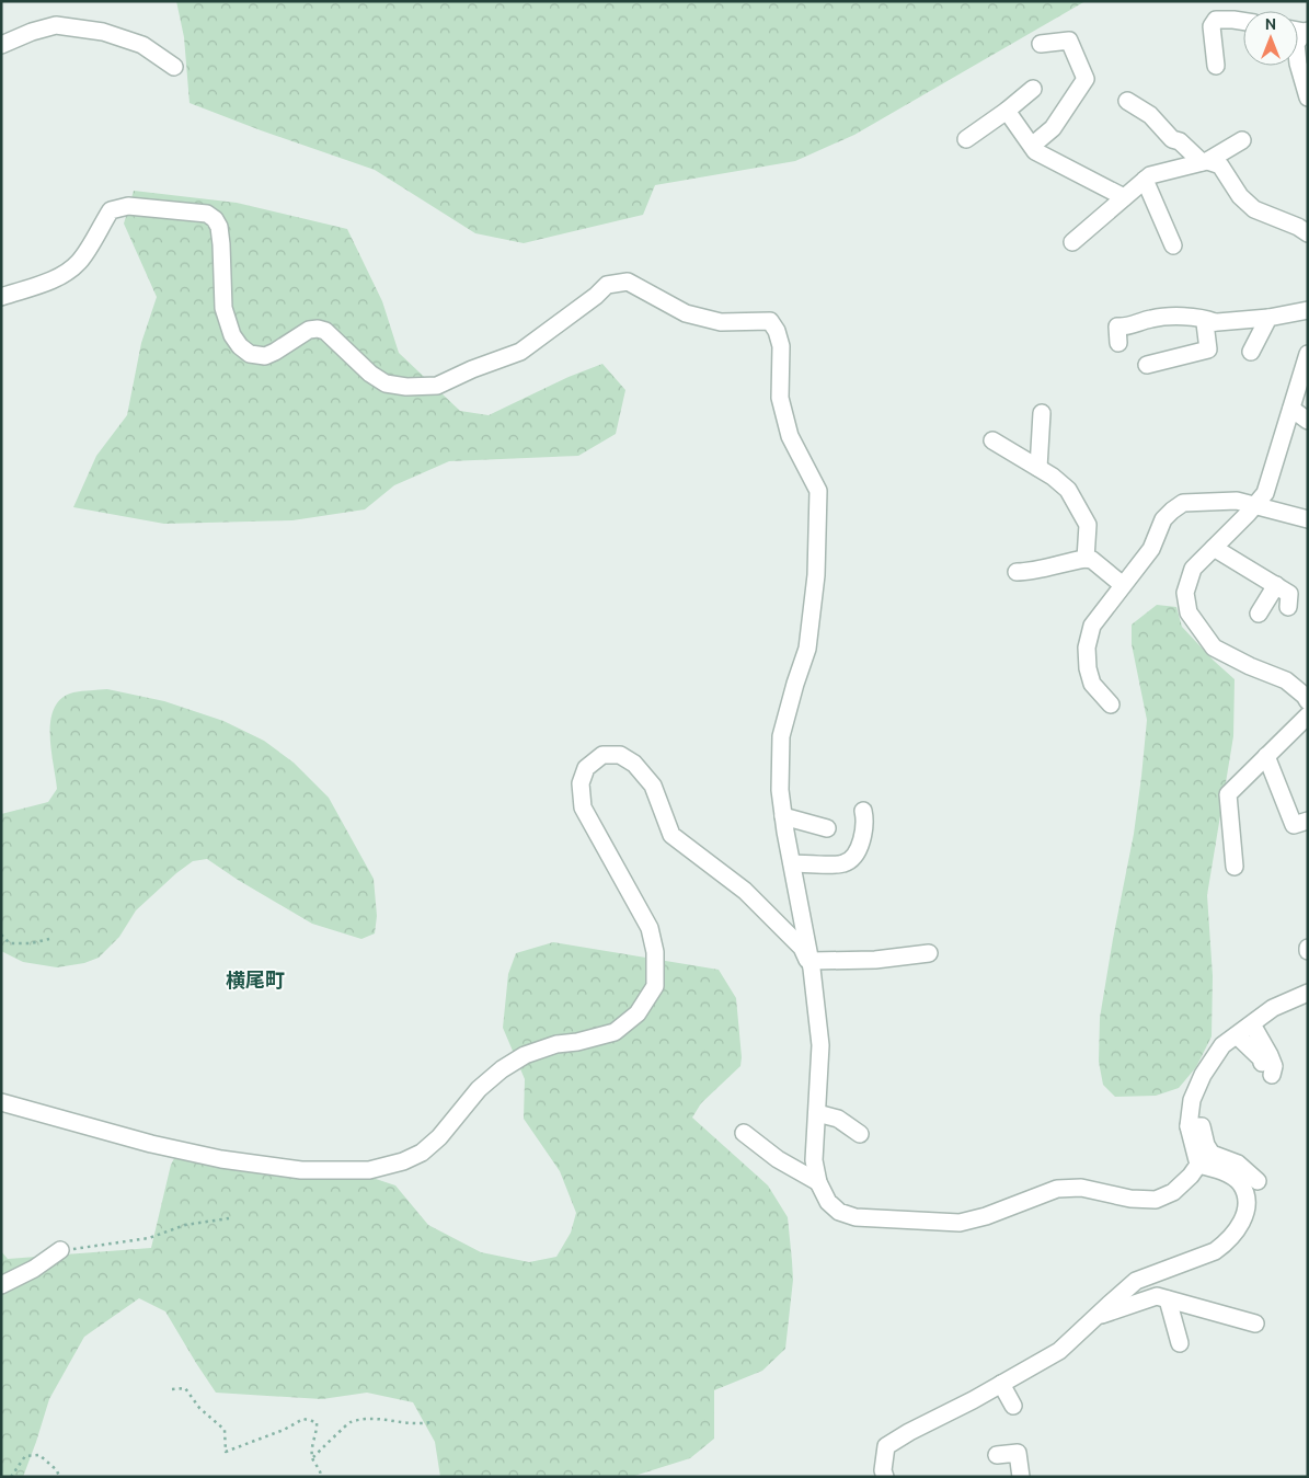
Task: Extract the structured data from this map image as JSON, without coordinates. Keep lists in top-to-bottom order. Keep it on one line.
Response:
{"districts":["横尾町"],"north":"top"}
